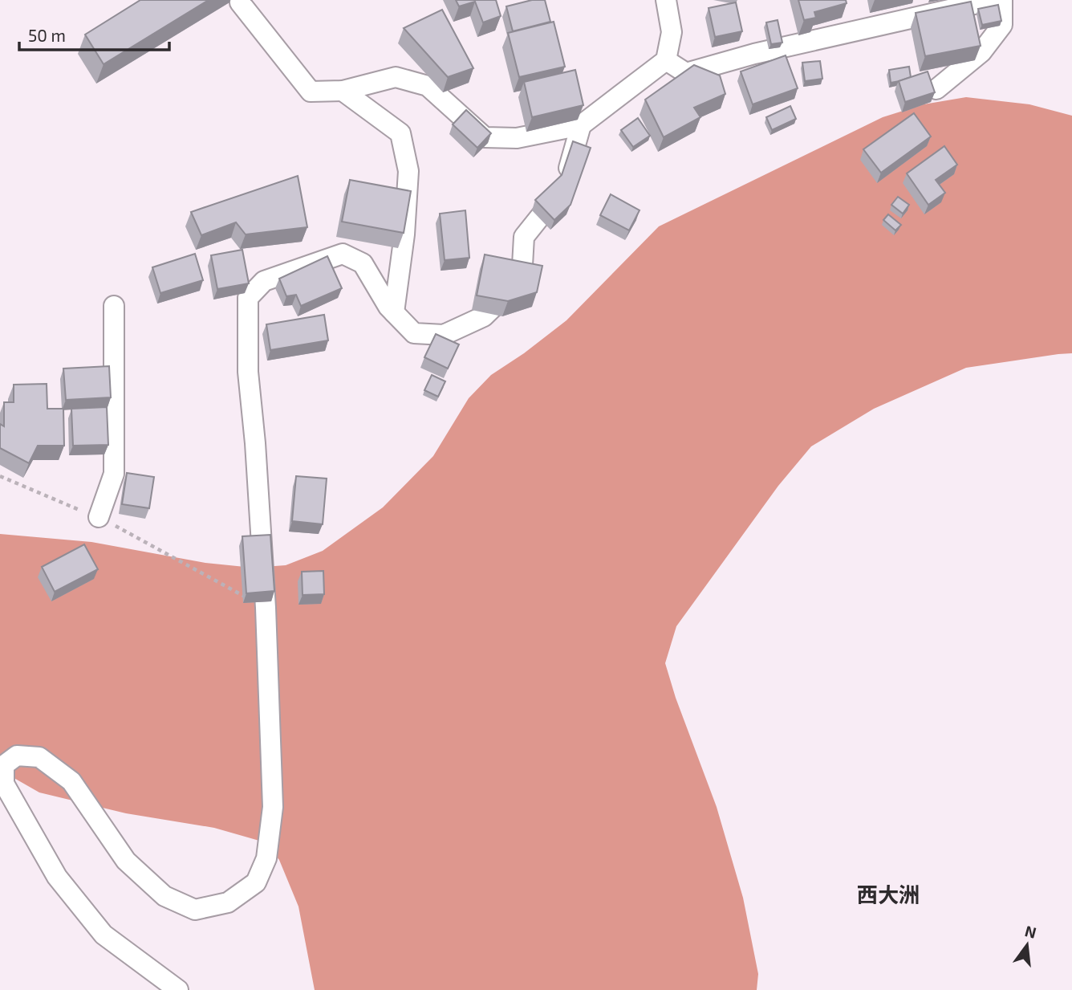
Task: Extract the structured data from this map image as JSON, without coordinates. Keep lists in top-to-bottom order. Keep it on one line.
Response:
{"districts":["西大洲"],"scale_bar":"50 m","north":"top"}
